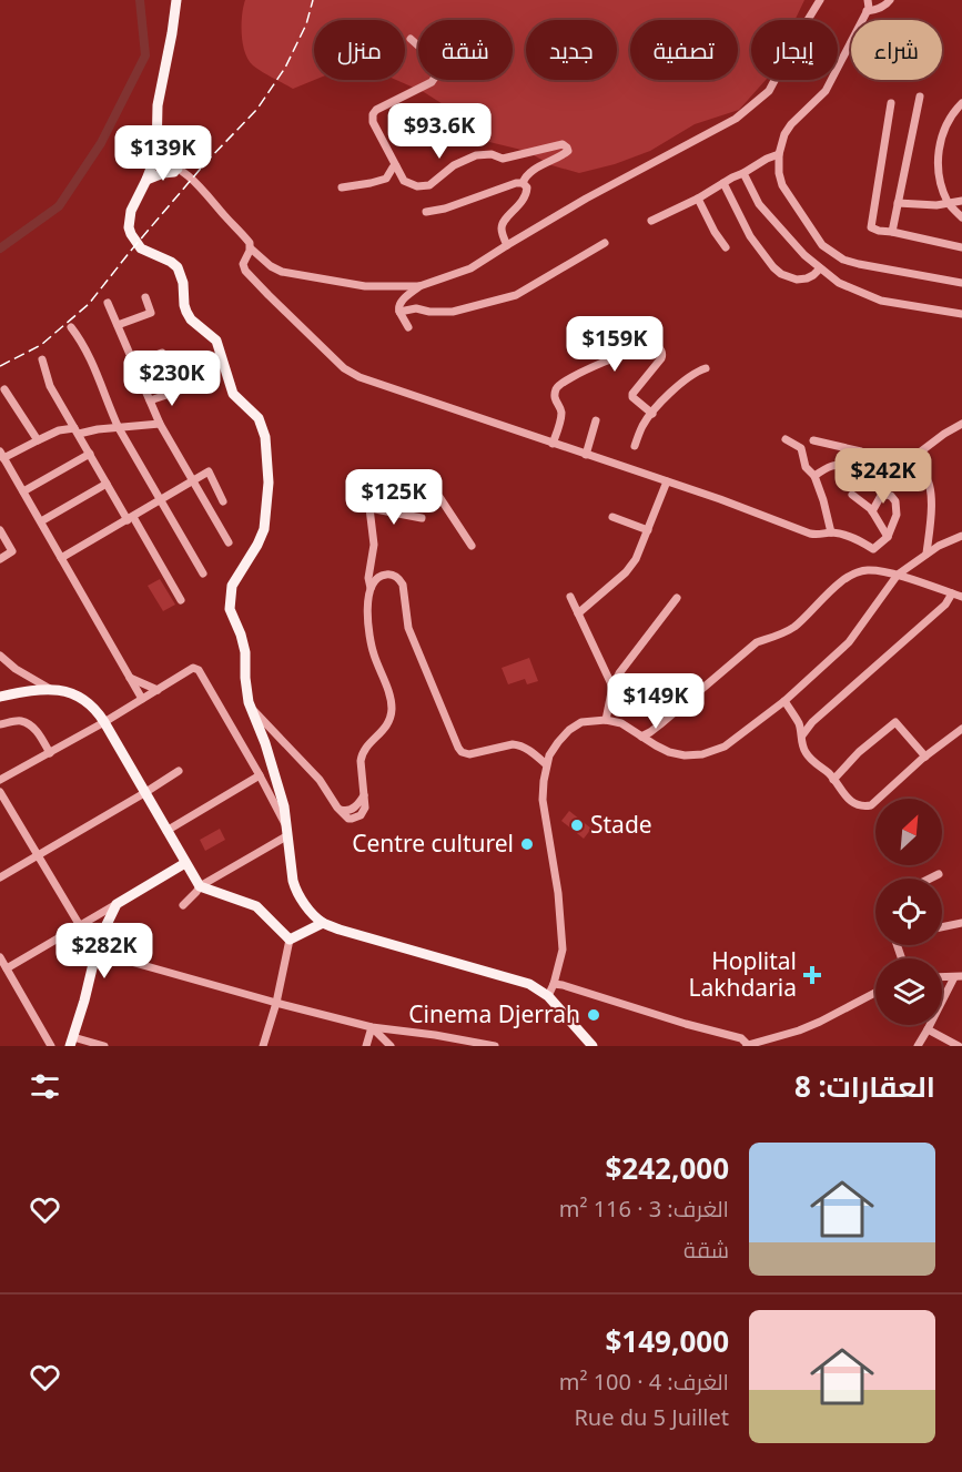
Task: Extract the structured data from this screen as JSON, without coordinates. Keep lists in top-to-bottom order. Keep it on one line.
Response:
{"places":{"other":["Stade","Centre culturel","Cinema Djerrah"],"health":["Hoplital Lakhdaria"]},"north":"top right","page":{"chip":["شراء","إيجار","تصفية","جديد","شقة","منزل"],"price":["$93.6K","$139K","$159K","$230K","$242K","$125K","$149K","$282K"],"heading":"العقارات: 8","list":[{"name":"$242,000","note":"الغرف: 3 · 116 m² · شقة"},{"name":"$149,000","note":"الغرف: 4 · 100 m² · Rue du 5 Juillet"}]}}
